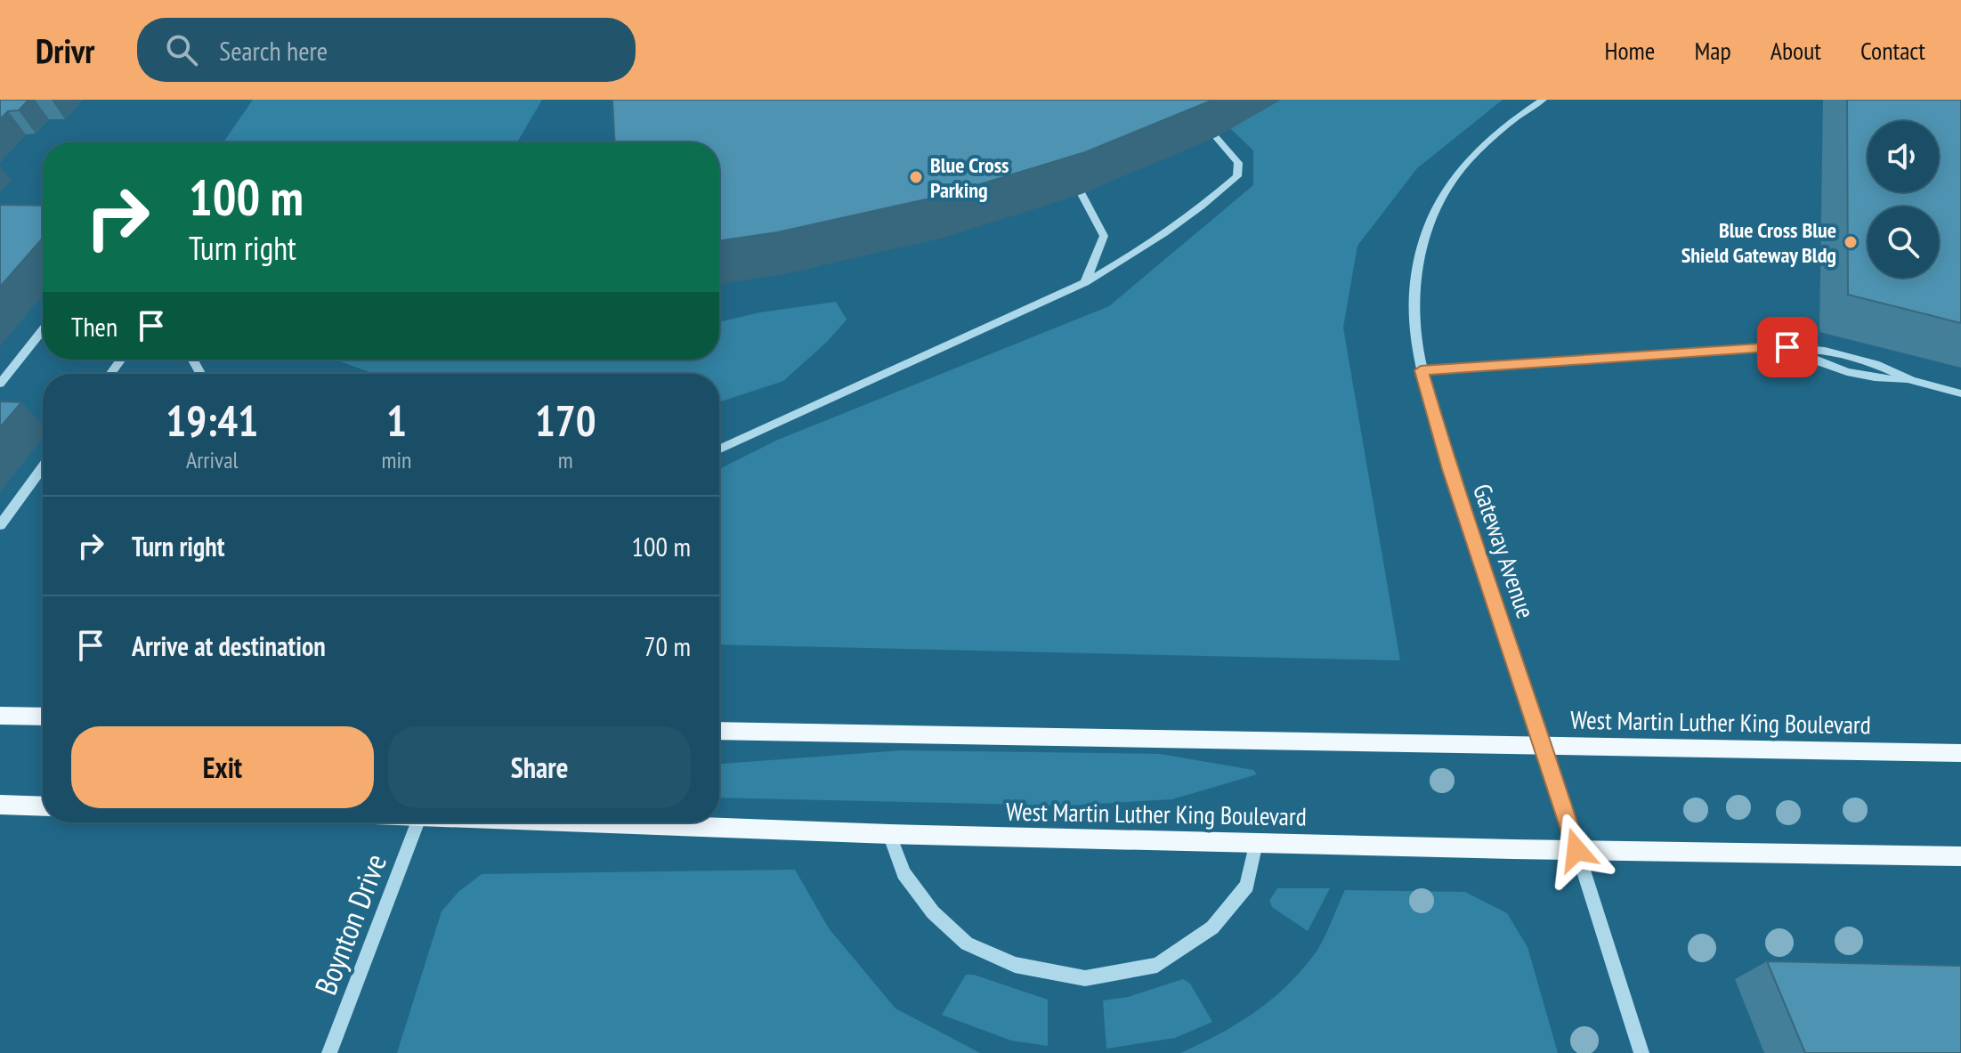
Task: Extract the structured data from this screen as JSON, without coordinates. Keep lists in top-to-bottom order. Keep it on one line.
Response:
{"streets":{"main road":["West Martin Luther King Boulevard"],"street":["Gateway Avenue","Boynton Drive"]},"crossings":[["Gateway Avenue","West Martin Luther King Boulevard"]],"places":["Blue Cross Parking","Blue Cross Blue Shield Gateway Bldg"],"page":{"header":"Drivr","search":"Search here","nav":["Home","Map","About","Contact"],"turn":["100 m","Turn right"],"then":"Then","eta":["19:41","Arrival","1","min","170","m"],"list":[{"name":"Turn right","value":"100 m"},{"name":"Arrive at destination","value":"70 m"}],"buttons":["Exit","Share"]}}
